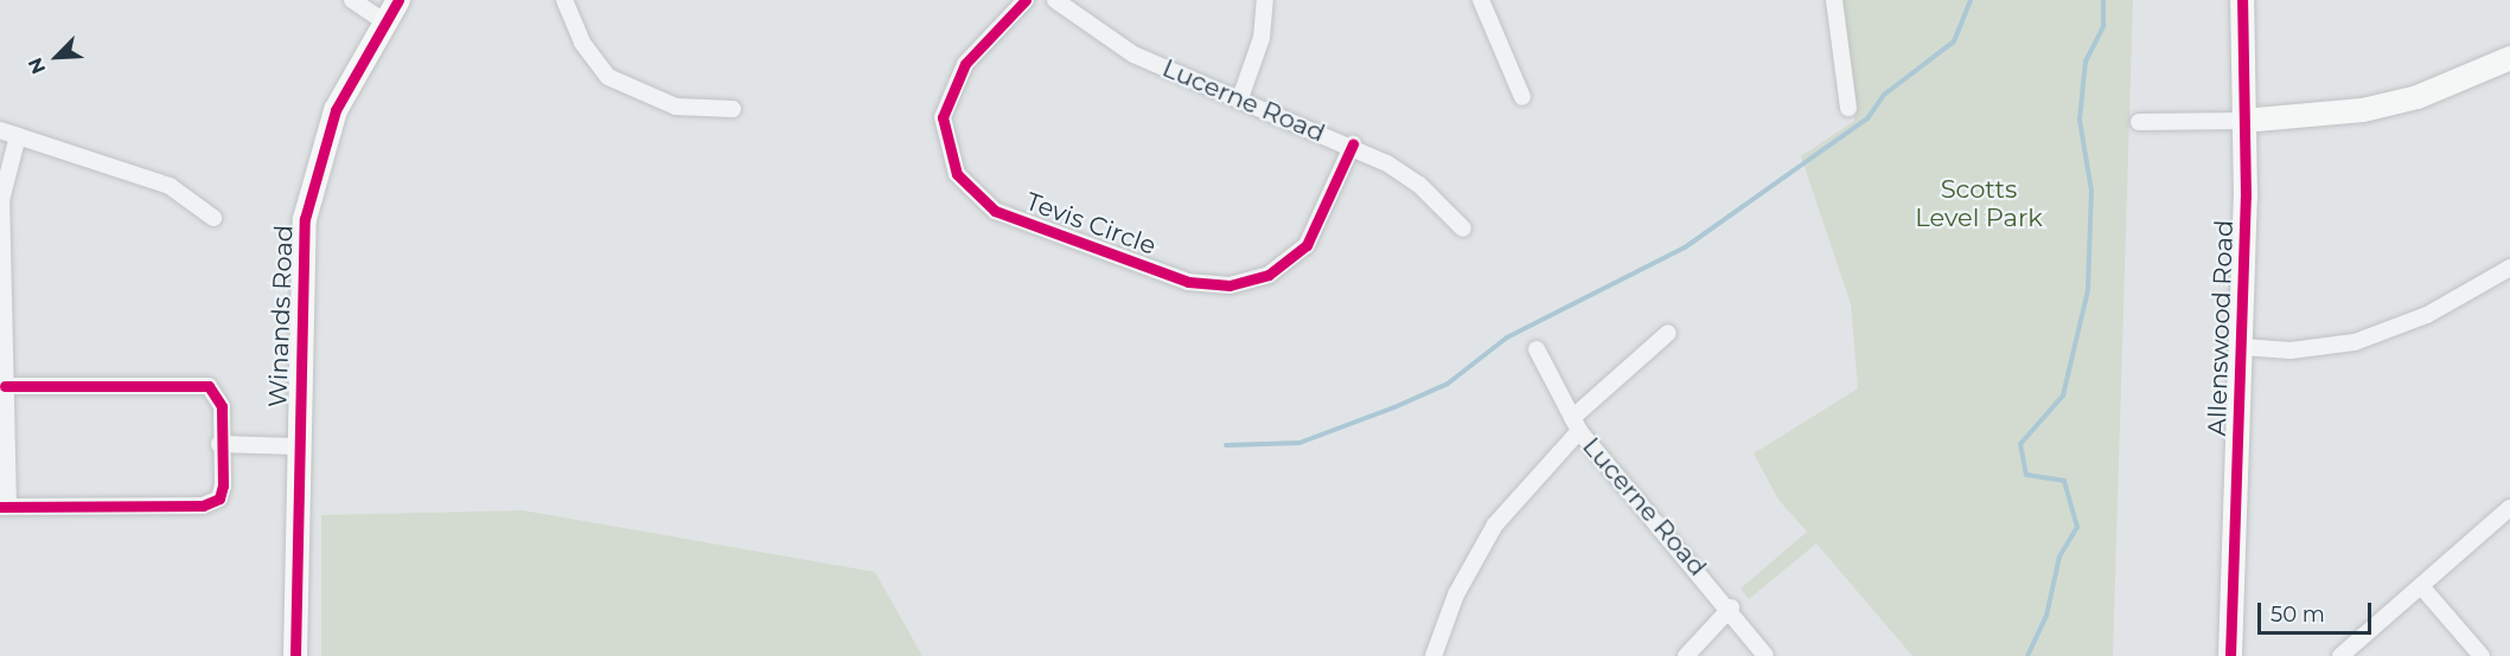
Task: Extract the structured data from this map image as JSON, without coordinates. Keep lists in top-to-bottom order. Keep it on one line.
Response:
{"streets":{"street":["Lucerne Road","Tevis Circle","Winands Road","Allenswood Road"]},"crossings":[["Lucerne Road","Tevis Circle"]],"parks":["Scotts Level Park"],"scale_bar":"50 m","north":"bottom left"}
